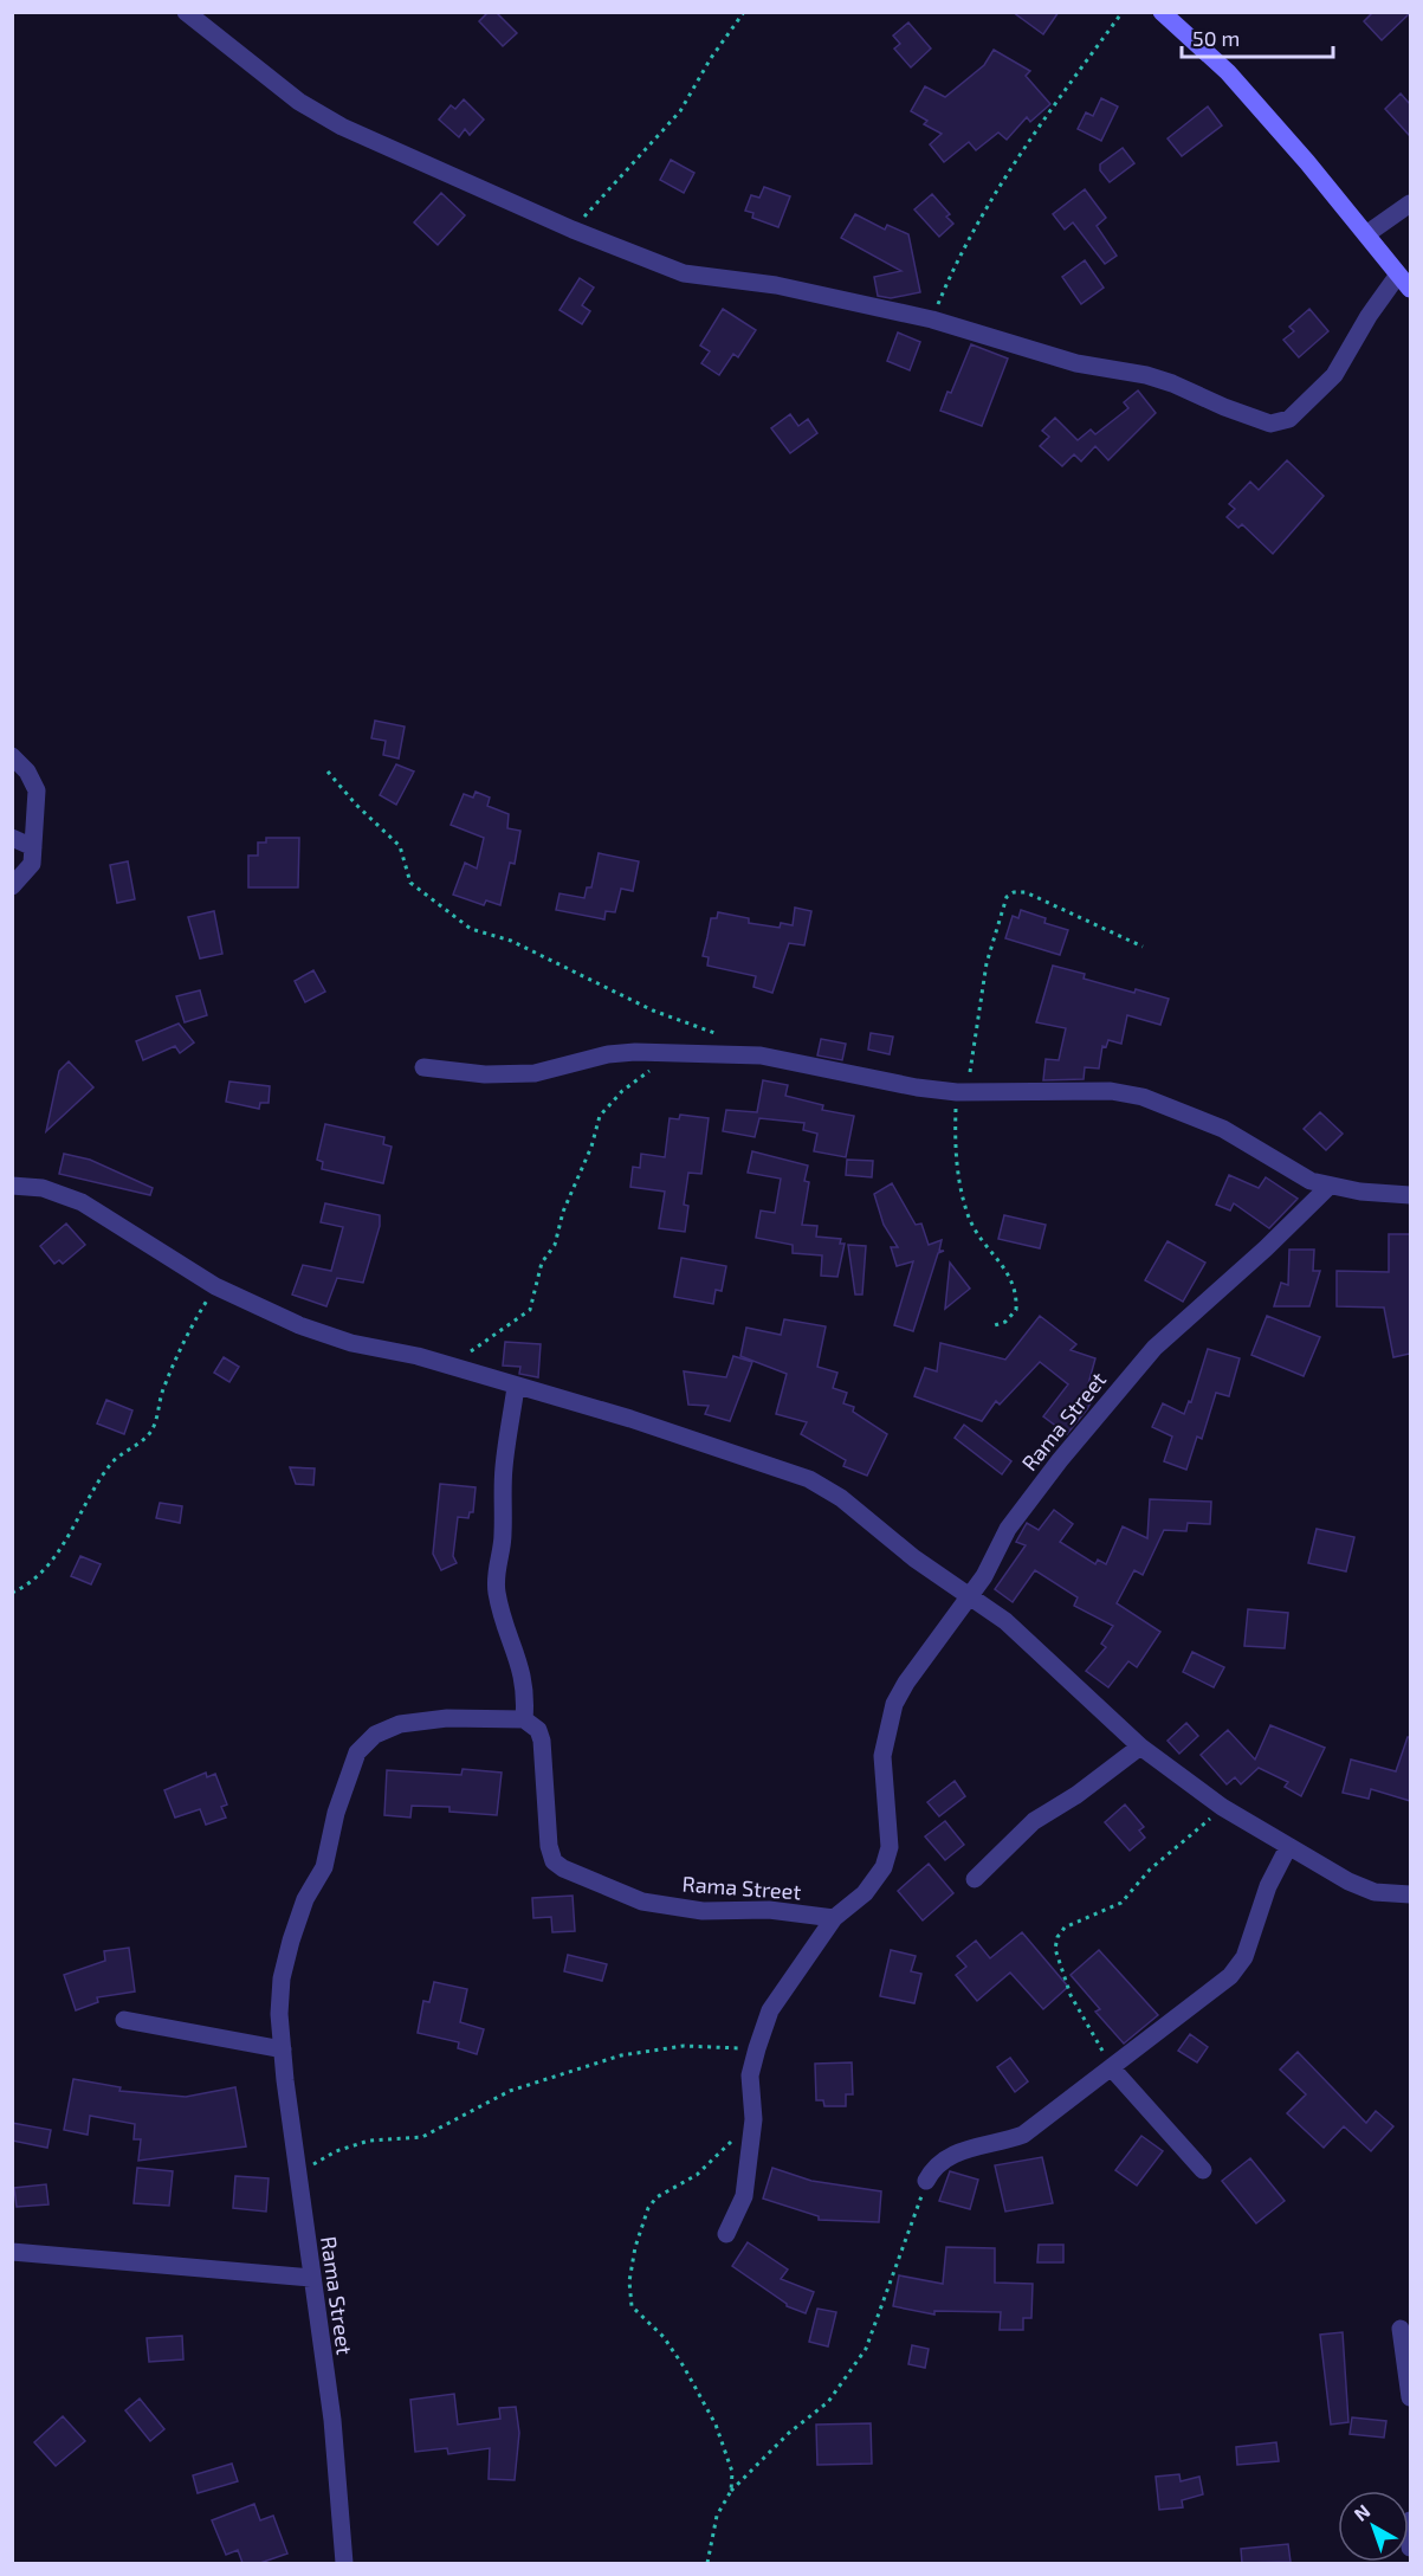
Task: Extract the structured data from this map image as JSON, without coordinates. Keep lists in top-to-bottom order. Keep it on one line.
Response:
{"streets":{"street":["Rama Street"]},"scale_bar":"50 m","north":"top left"}
